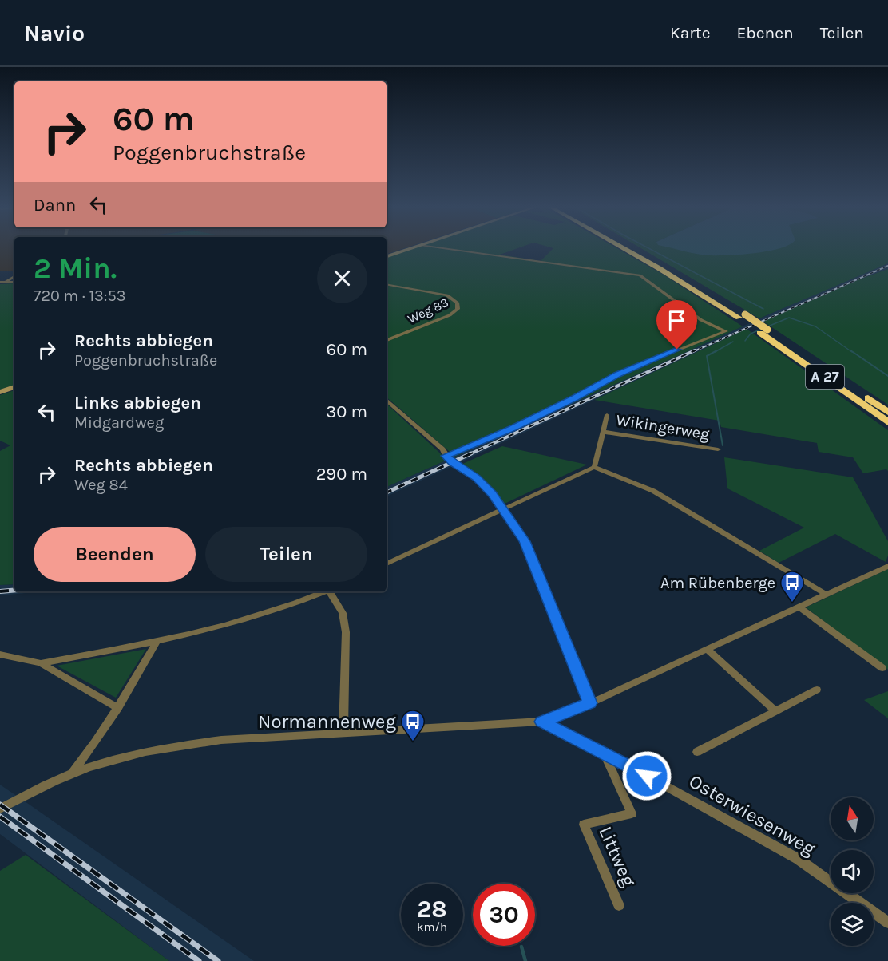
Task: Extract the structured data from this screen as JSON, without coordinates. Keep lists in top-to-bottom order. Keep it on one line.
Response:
{"streets":{"highway":["A 27"],"street":["Weg 83","Wikingerweg","Osterwiesenweg","Littweg"]},"crossings":[["Osterwiesenweg","Littweg"]],"places":{"bus stop":["Am Rübenberge","Normannenweg"]},"north":"top","page":{"header":"Navio","nav":["Karte","Ebenen","Teilen"],"turn":["60 m","Poggenbruchstraße"],"then":"Dann","heading":["2 Min.","720 m · 13:53"],"list":[{"name":"Rechts abbiegen","note":"Poggenbruchstraße","value":"60 m"},{"name":"Links abbiegen","note":"Midgardweg","value":"30 m"},{"name":"Rechts abbiegen","note":"Weg 84","value":"290 m"}],"buttons":["Beenden","Teilen"],"speed":"28 km/h","limit":"30"}}
